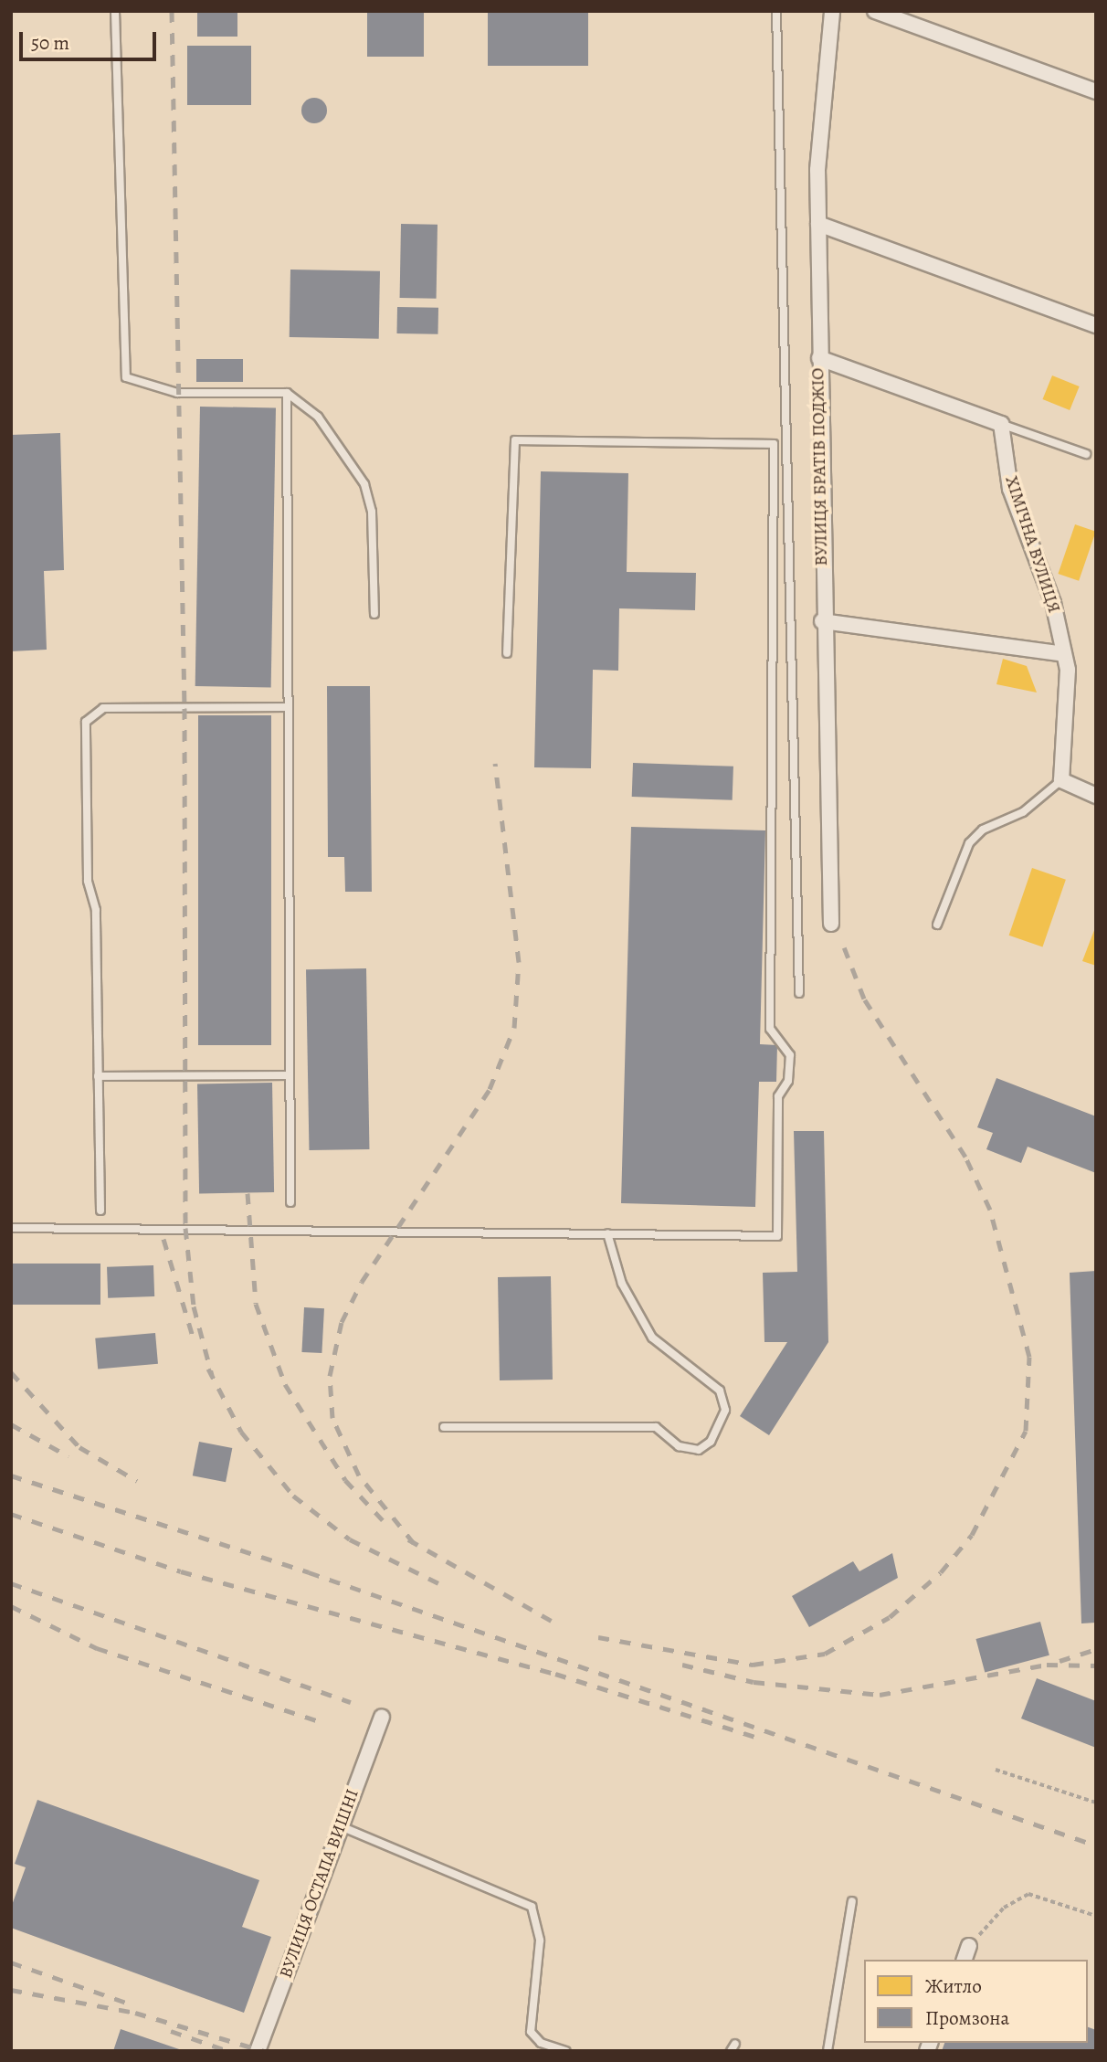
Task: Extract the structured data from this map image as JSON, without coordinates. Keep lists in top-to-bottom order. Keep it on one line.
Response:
{"streets":{"street":["ВУЛИЦЯ БРАТІВ ПОДЖІО","ХІМІЧНА ВУЛИЦЯ","ВУЛИЦЯ ОСТАПА ВИШНІ"]},"legend":["Житло","Промзона"],"scale_bar":"50 m"}
